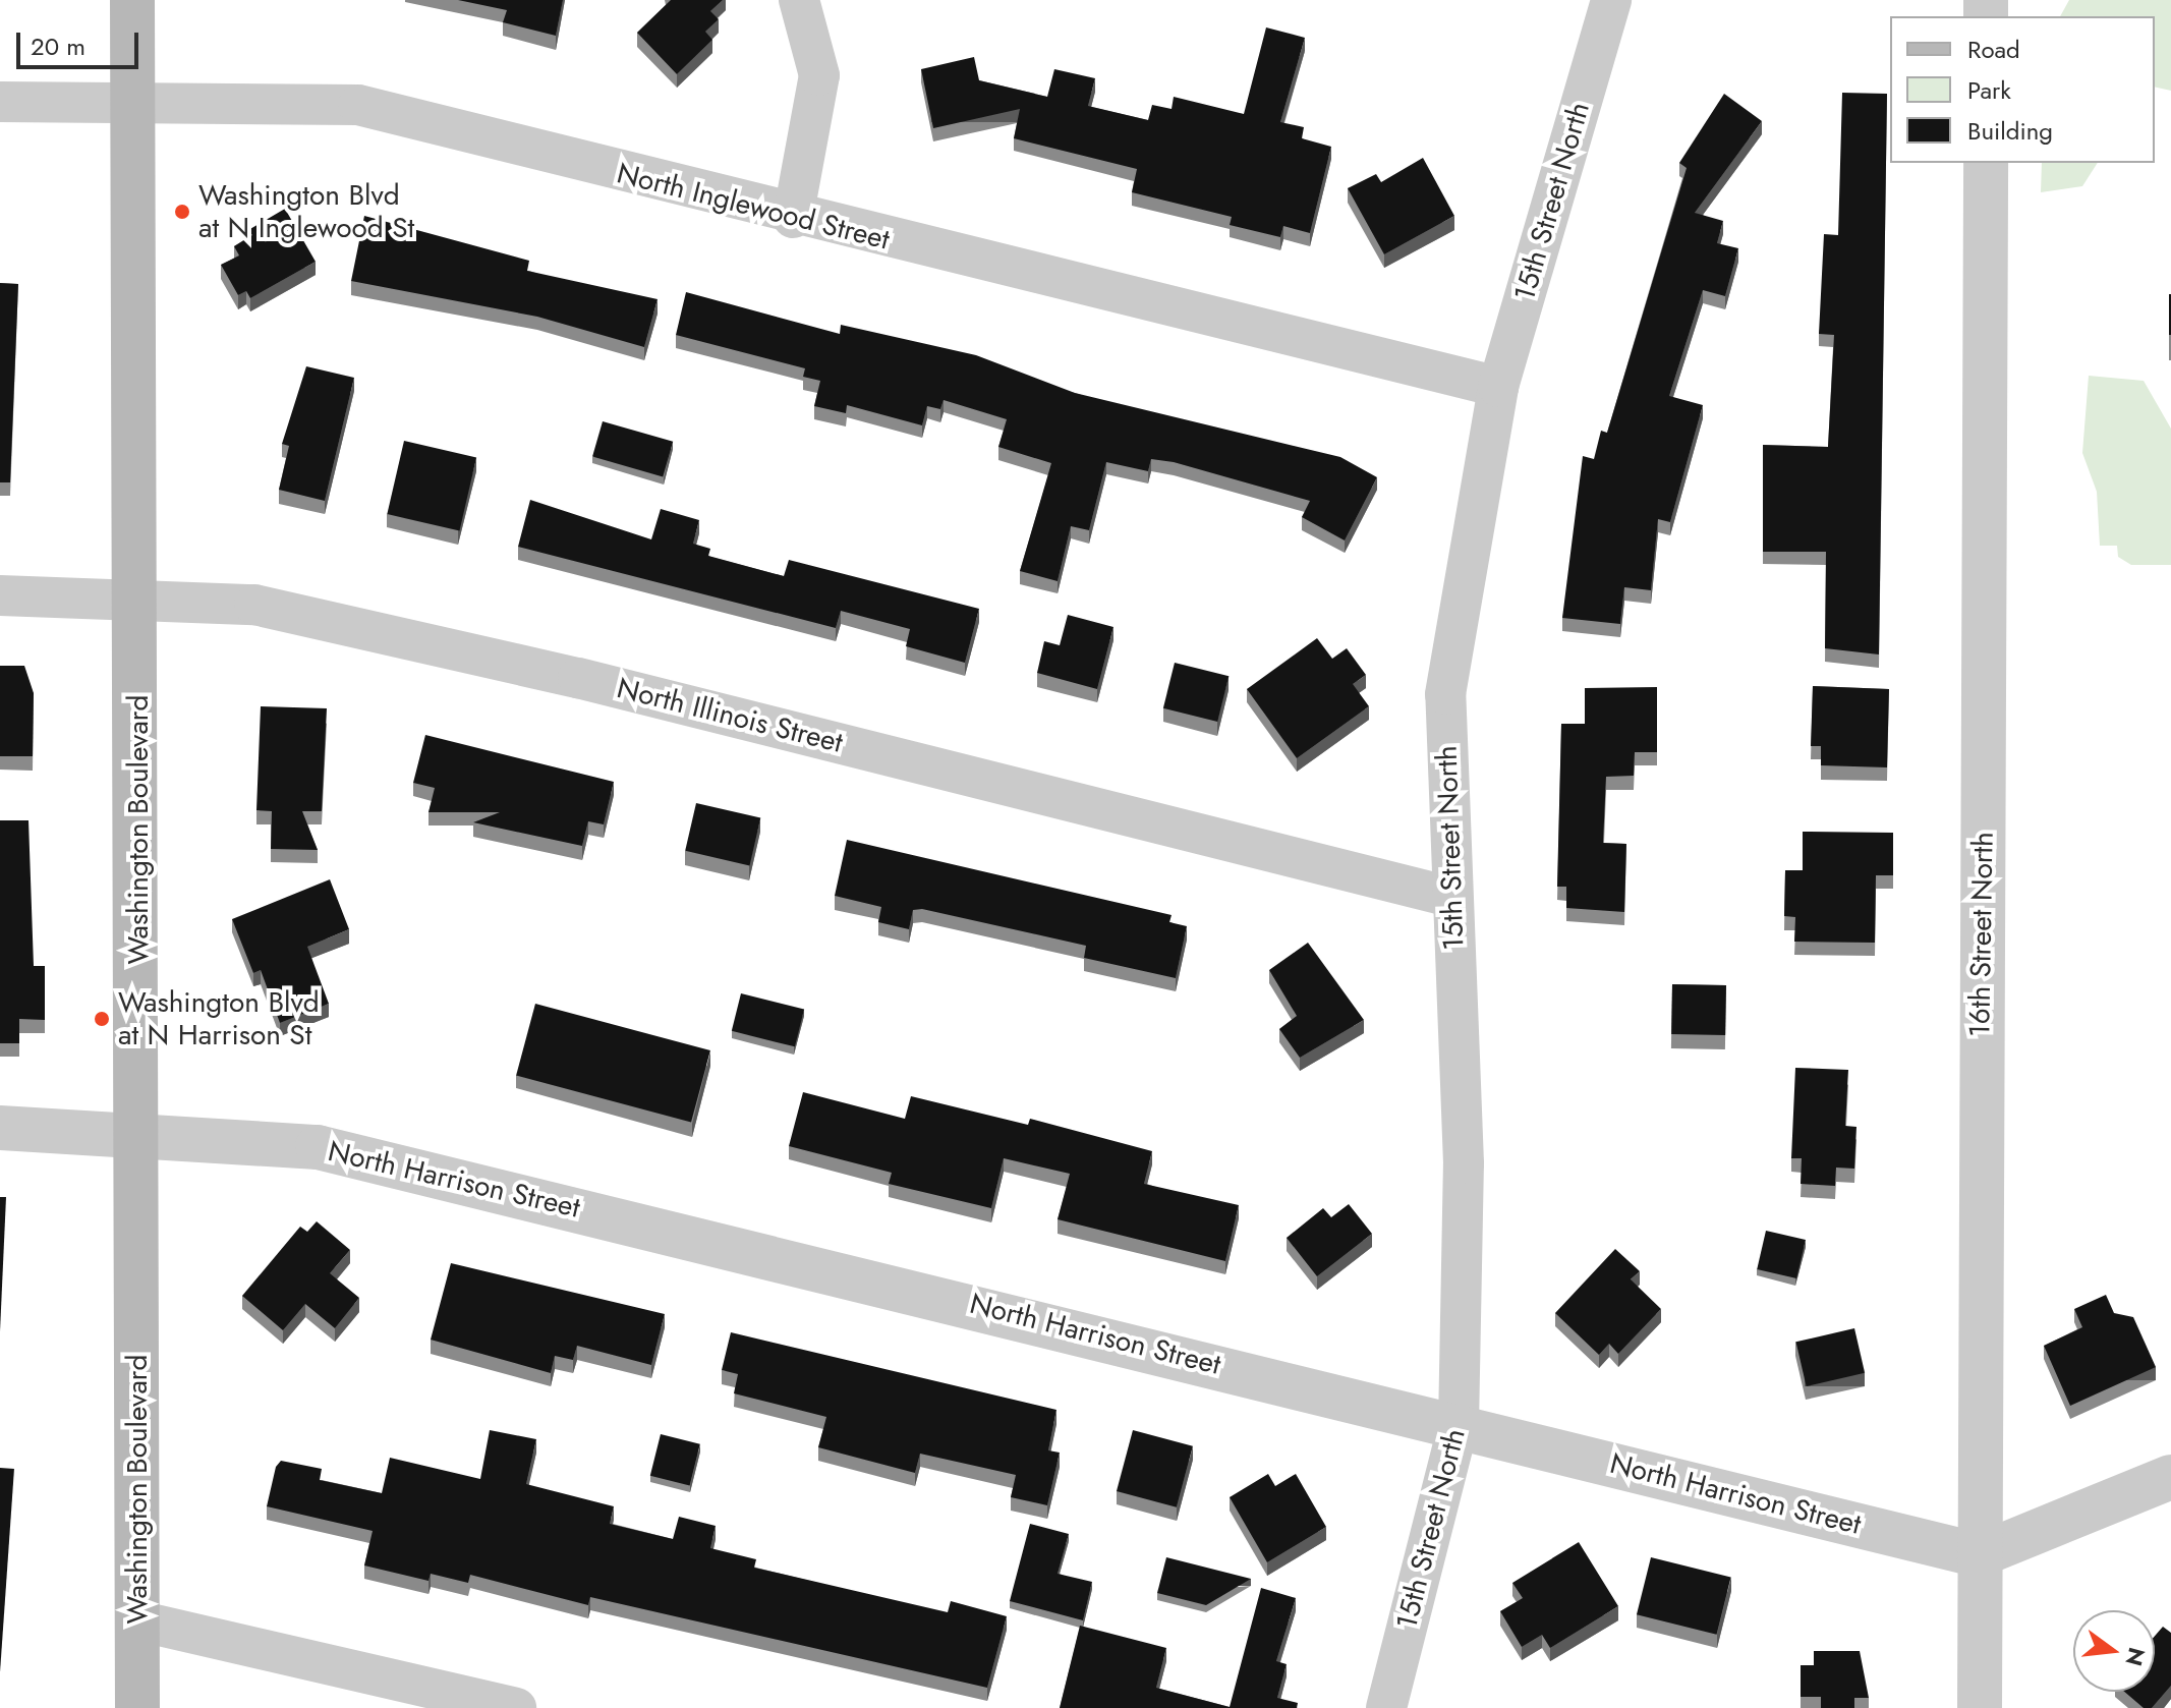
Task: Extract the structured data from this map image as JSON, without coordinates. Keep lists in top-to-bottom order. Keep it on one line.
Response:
{"streets":{"main road":["Washington Boulevard"],"street":["15th Street North","North Inglewood Street","North Illinois Street","16th Street North","North Harrison Street"]},"crossings":[["15th Street North","North Inglewood Street"],["15th Street North","North Illinois Street"],["15th Street North","North Harrison Street"],["North Inglewood Street","Washington Boulevard"],["North Illinois Street","Washington Boulevard"],["Washington Boulevard","North Harrison Street"],["16th Street North","North Harrison Street"]],"places":["Washington Blvd at N Inglewood St","Washington Blvd at N Harrison St"],"legend":["Road","Park","Building"],"scale_bar":"20 m","north":"right"}
